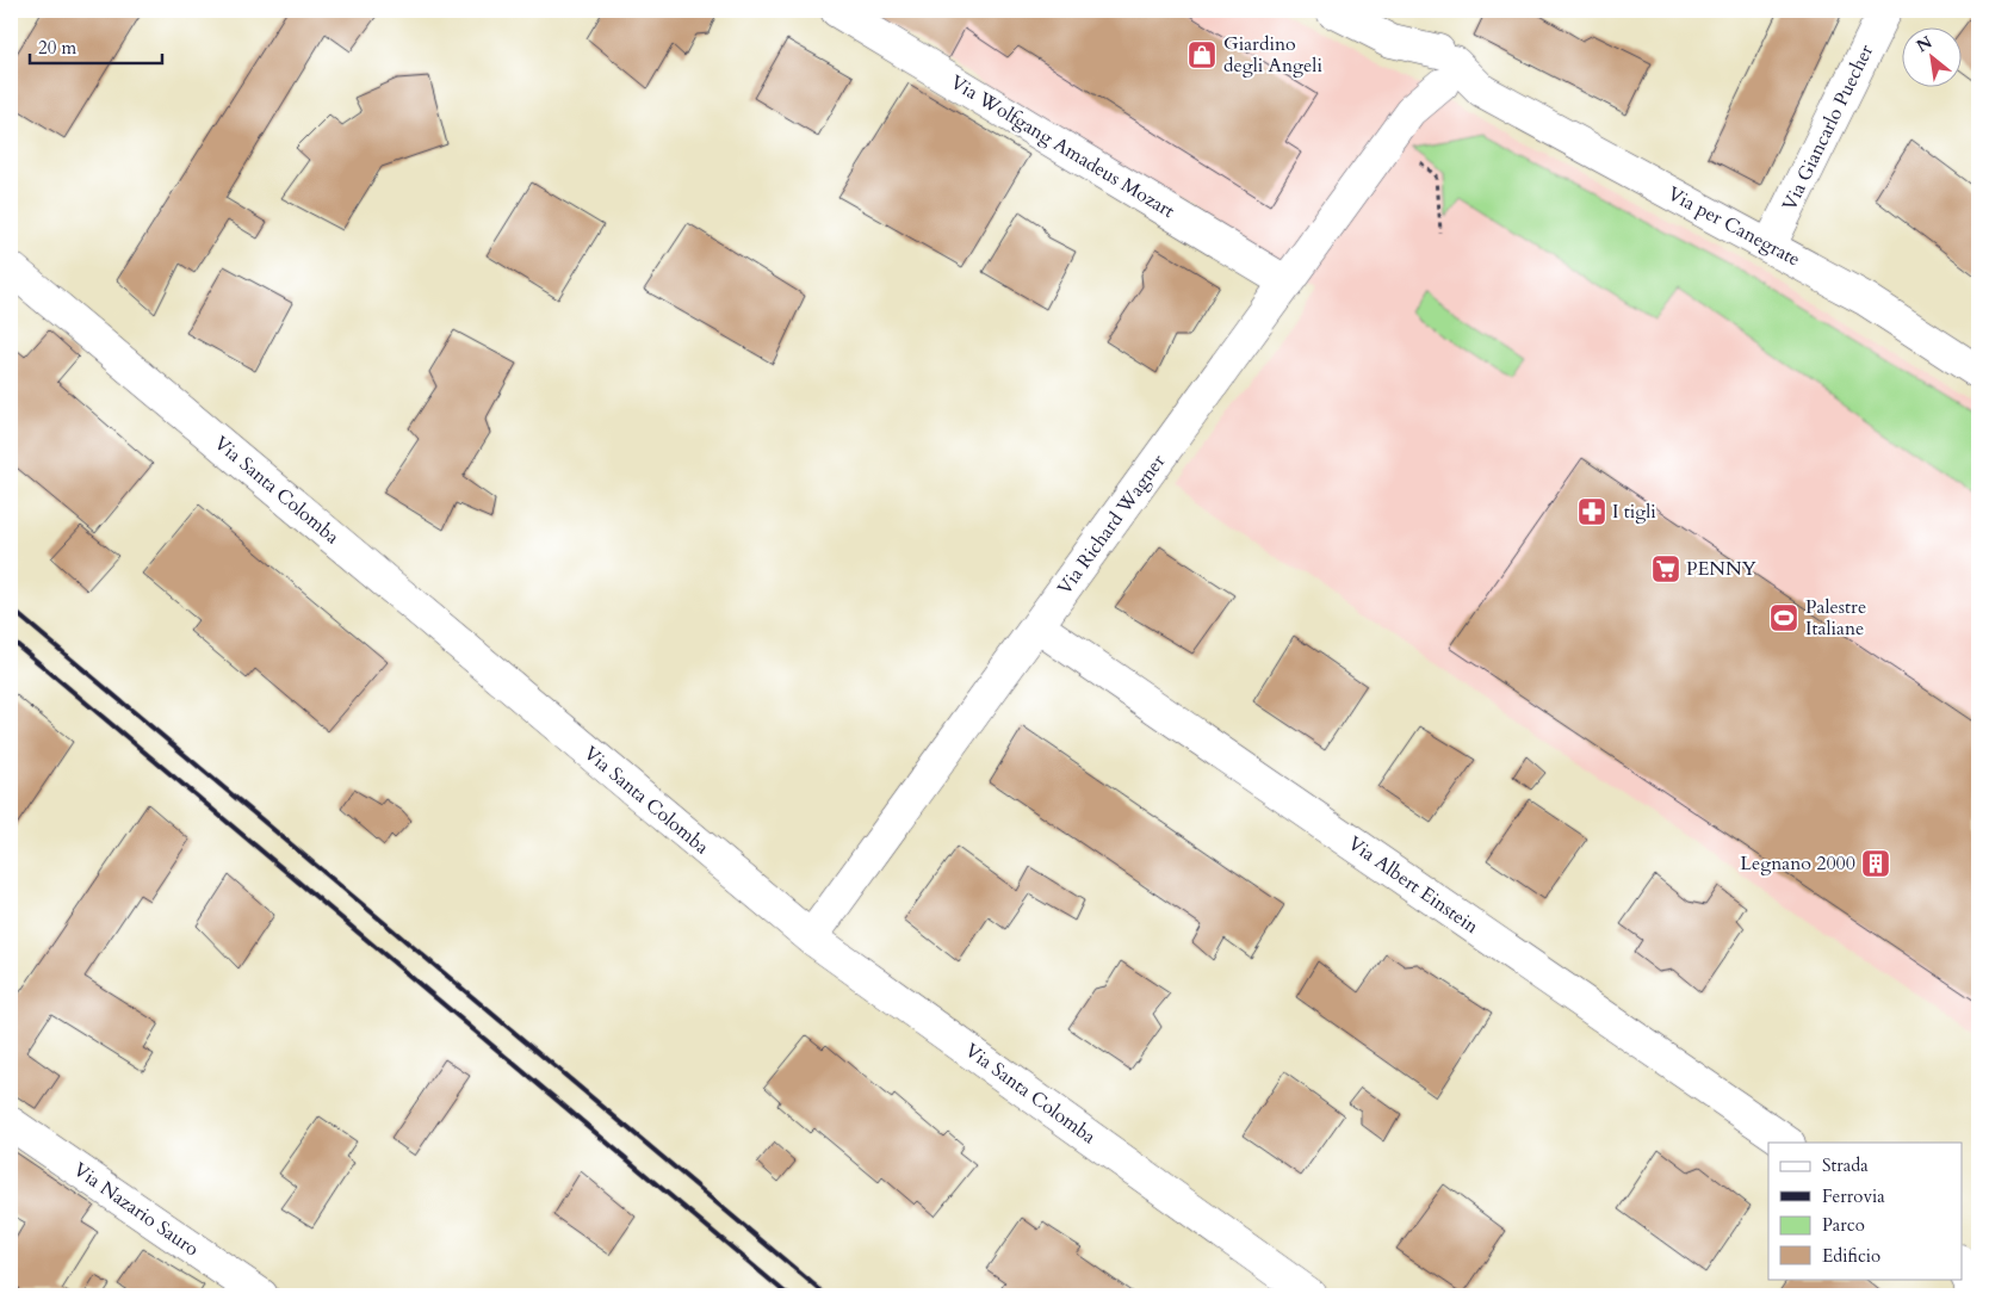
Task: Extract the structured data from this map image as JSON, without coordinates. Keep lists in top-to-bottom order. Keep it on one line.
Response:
{"streets":{"street":["Via Giancarlo Puecher","Via Wolfgang Amadeus Mozart","Via per Canegrate","Via Santa Colomba","Via Richard Wagner","Via Albert Einstein","Via Nazario Sauro"]},"crossings":[["Via Giancarlo Puecher","Via per Canegrate"],["Via Wolfgang Amadeus Mozart","Via Richard Wagner"],["Via per Canegrate","Via Richard Wagner"],["Via Santa Colomba","Via Richard Wagner"],["Via Richard Wagner","Via Albert Einstein"]],"places":{"shop":["Giardino degli Angeli"],"pharmacy":["I tigli"],"supermarket":["PENNY"],"sports":["Palestre Italiane"],"building":["Legnano 2000"]},"legend":["Strada","Ferrovia","Parco","Edificio"],"scale_bar":"20 m","north":"top left"}
